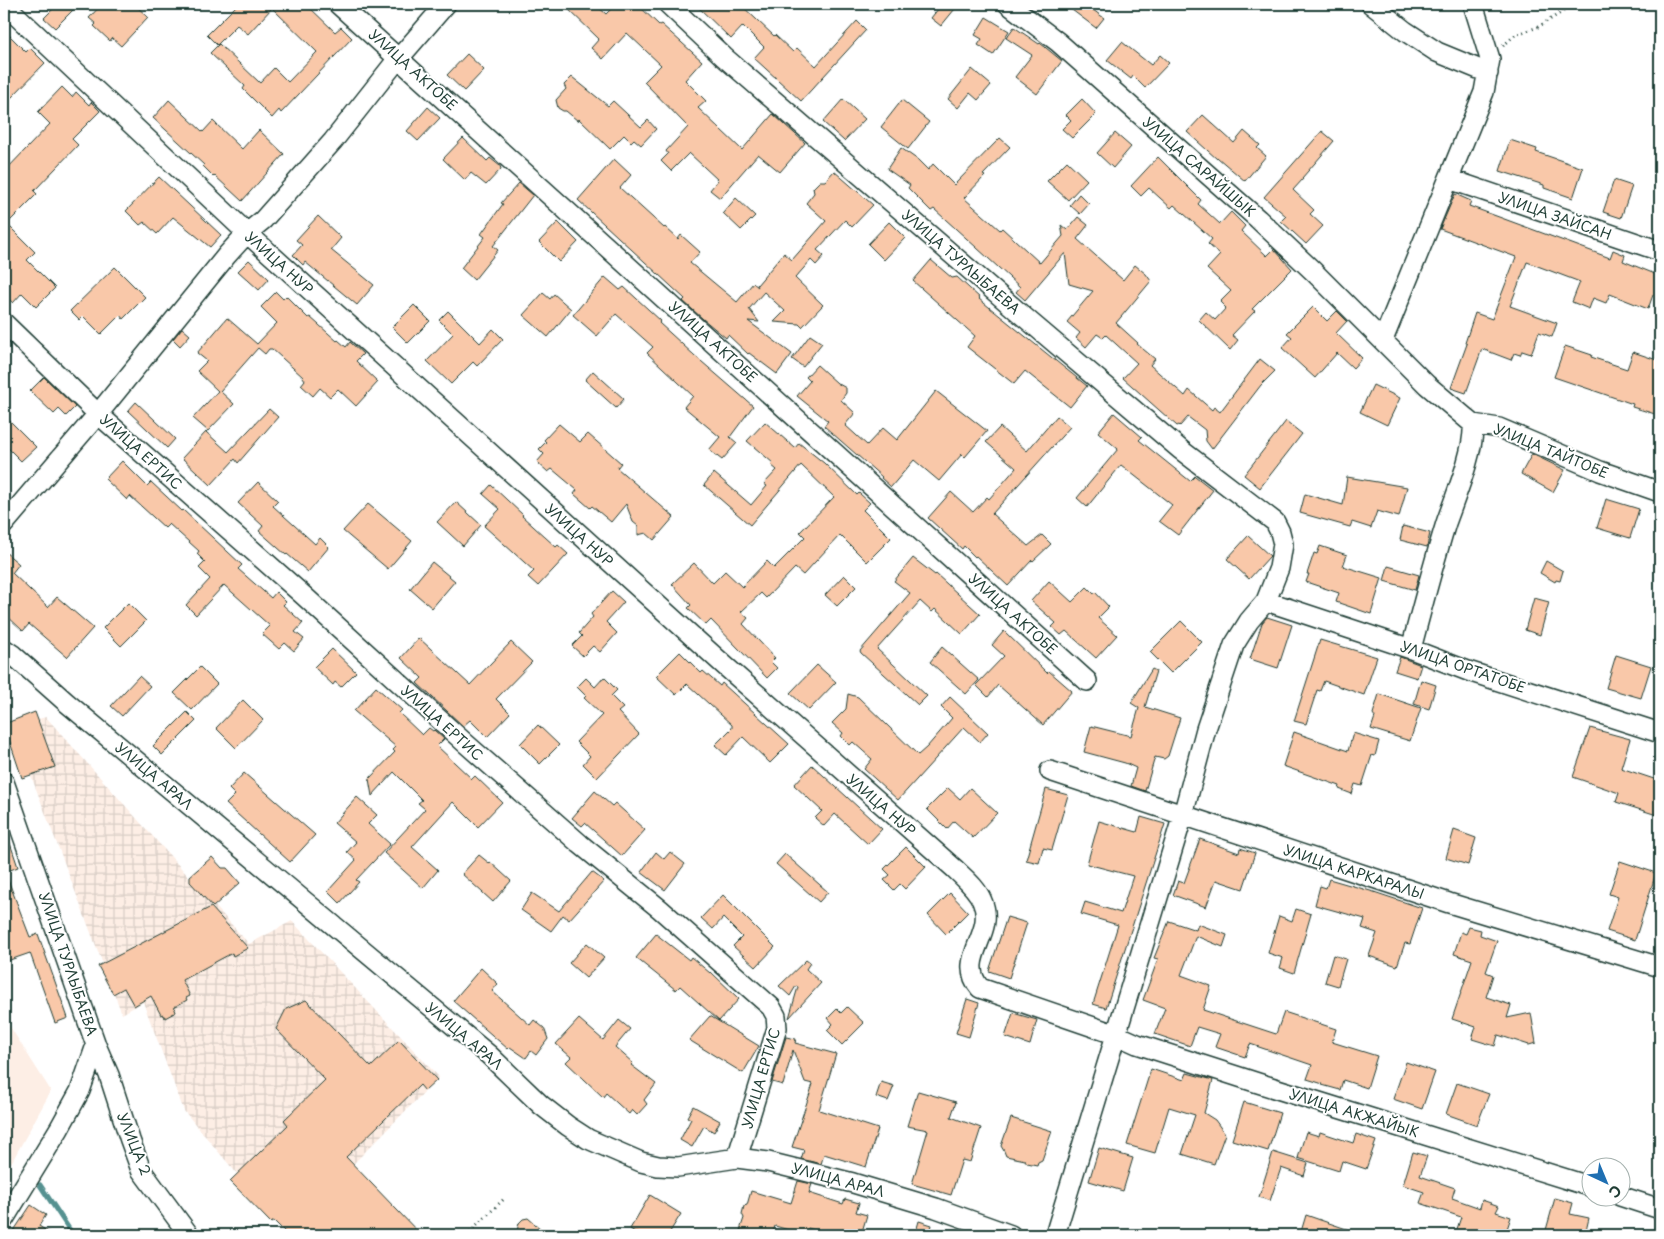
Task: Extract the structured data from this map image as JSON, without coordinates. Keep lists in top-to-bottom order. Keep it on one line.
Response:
{"streets":{"street":["УЛИЦА АКТОБЕ","УЛИЦА САРАЙШЫК","УЛИЦА ЗАЙСАН","УЛИЦА ТУРЛЫБАЕВА","УЛИЦА НУР","УЛИЦА ТАЙТОБЕ","УЛИЦА ЕРТИС","УЛИЦА ОРТАТОБЕ","УЛИЦА АРАЛ","УЛИЦА КАРКАРАЛЫ","УЛИЦА АКЖАЙЫК","УЛИЦА 2"]},"crossings":[["УЛИЦА ТУРЛЫБАЕВА","УЛИЦА НУР"],["УЛИЦА ТУРЛЫБАЕВА","УЛИЦА ОРТАТОБЕ"],["УЛИЦА ТУРЛЫБАЕВА","УЛИЦА КАРКАРАЛЫ"],["УЛИЦА ТУРЛЫБАЕВА","УЛИЦА АКЖАЙЫК"],["УЛИЦА ТУРЛЫБАЕВА","УЛИЦА 2"],["УЛИЦА НУР","УЛИЦА АКЖАЙЫК"],["УЛИЦА ЕРТИС","УЛИЦА АРАЛ"]],"north":"bottom right"}
